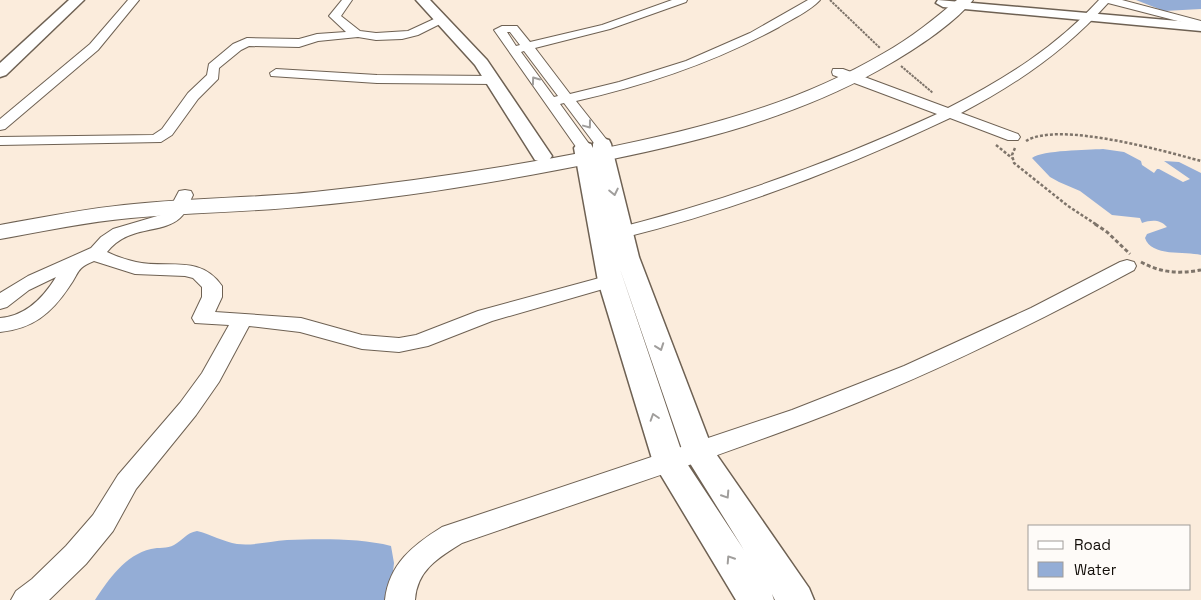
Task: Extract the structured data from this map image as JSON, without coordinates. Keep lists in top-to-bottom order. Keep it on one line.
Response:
{"legend":["Road","Water"]}
